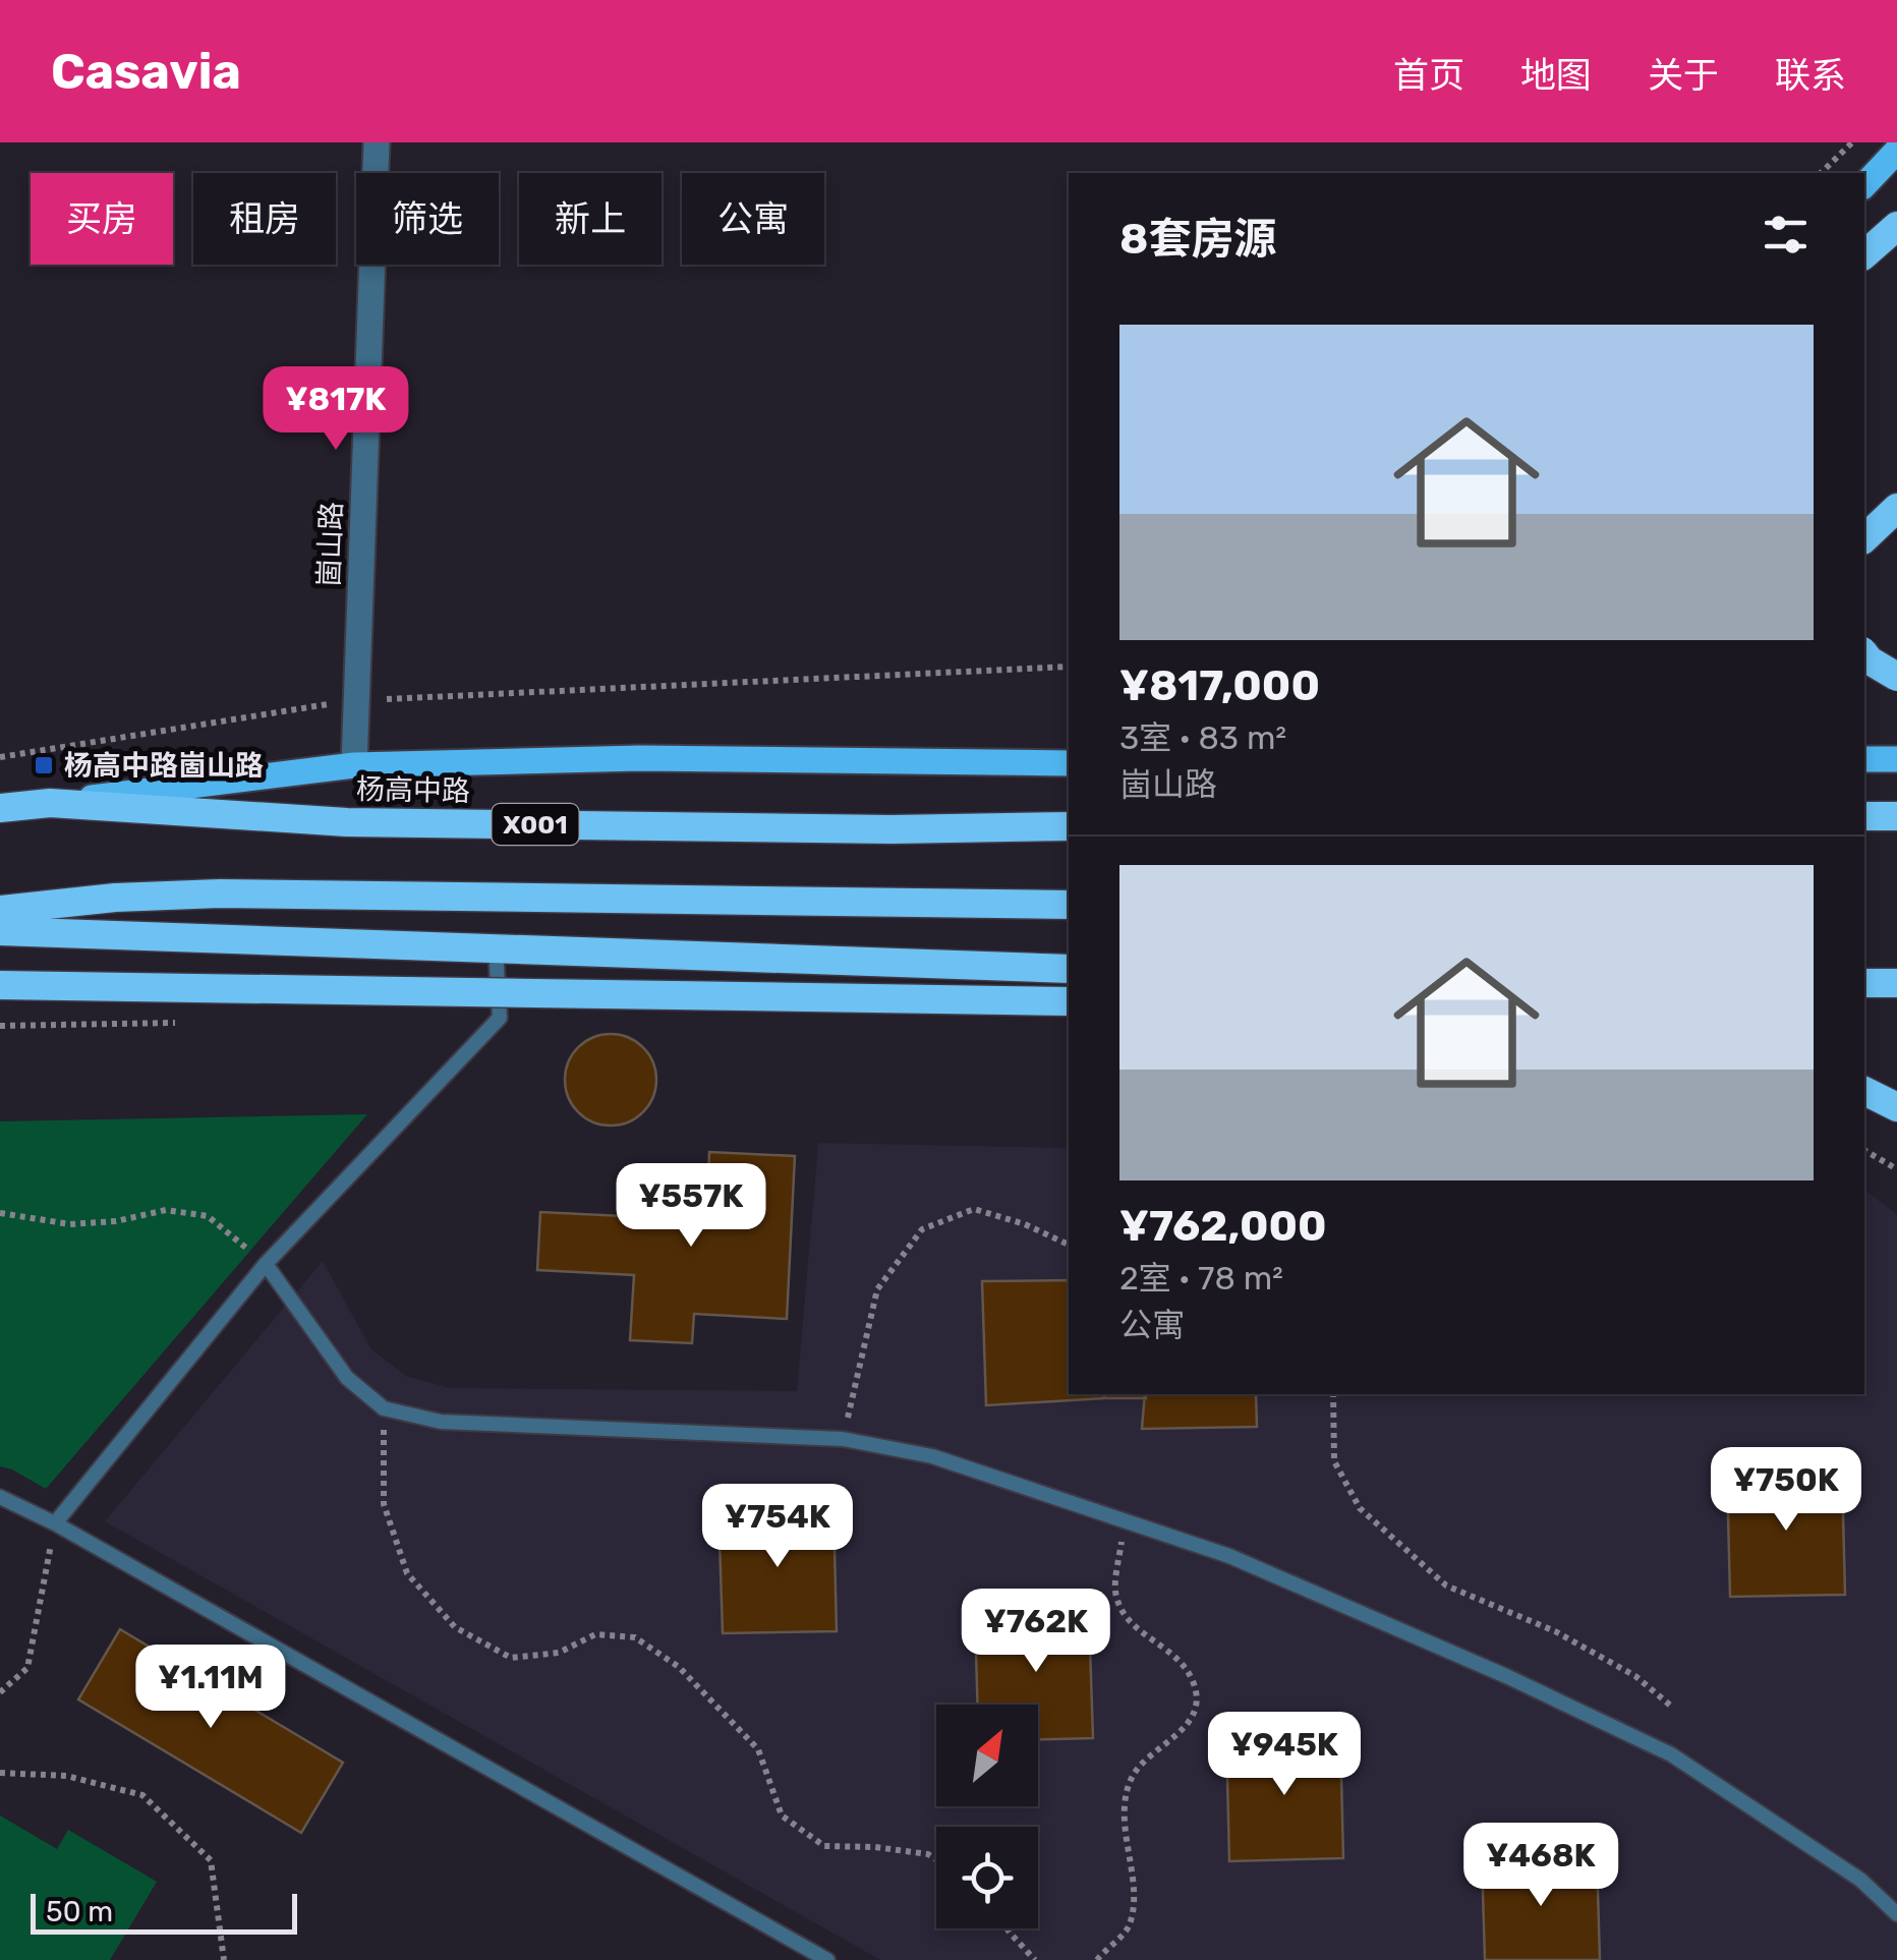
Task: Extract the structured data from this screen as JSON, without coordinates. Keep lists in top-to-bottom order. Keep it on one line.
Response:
{"streets":{"highway":["杨高中路","X001"],"street":["崮山路"]},"places":{"transit":["杨高中路崮山路"]},"scale_bar":"50 m","north":"top right","page":{"header":"Casavia","nav":["首页","地图","关于","联系"],"chip":["买房","租房","筛选","新上","公寓"],"heading":"8套房源","list":[{"name":"¥817,000","note":"3室 · 83 m² · 崮山路"},{"name":"¥762,000","note":"2室 · 78 m² · 公寓"}],"price":["¥817K","¥557K","¥750K","¥754K","¥762K","¥1.11M","¥945K","¥468K"],"scale":"50 m"}}
